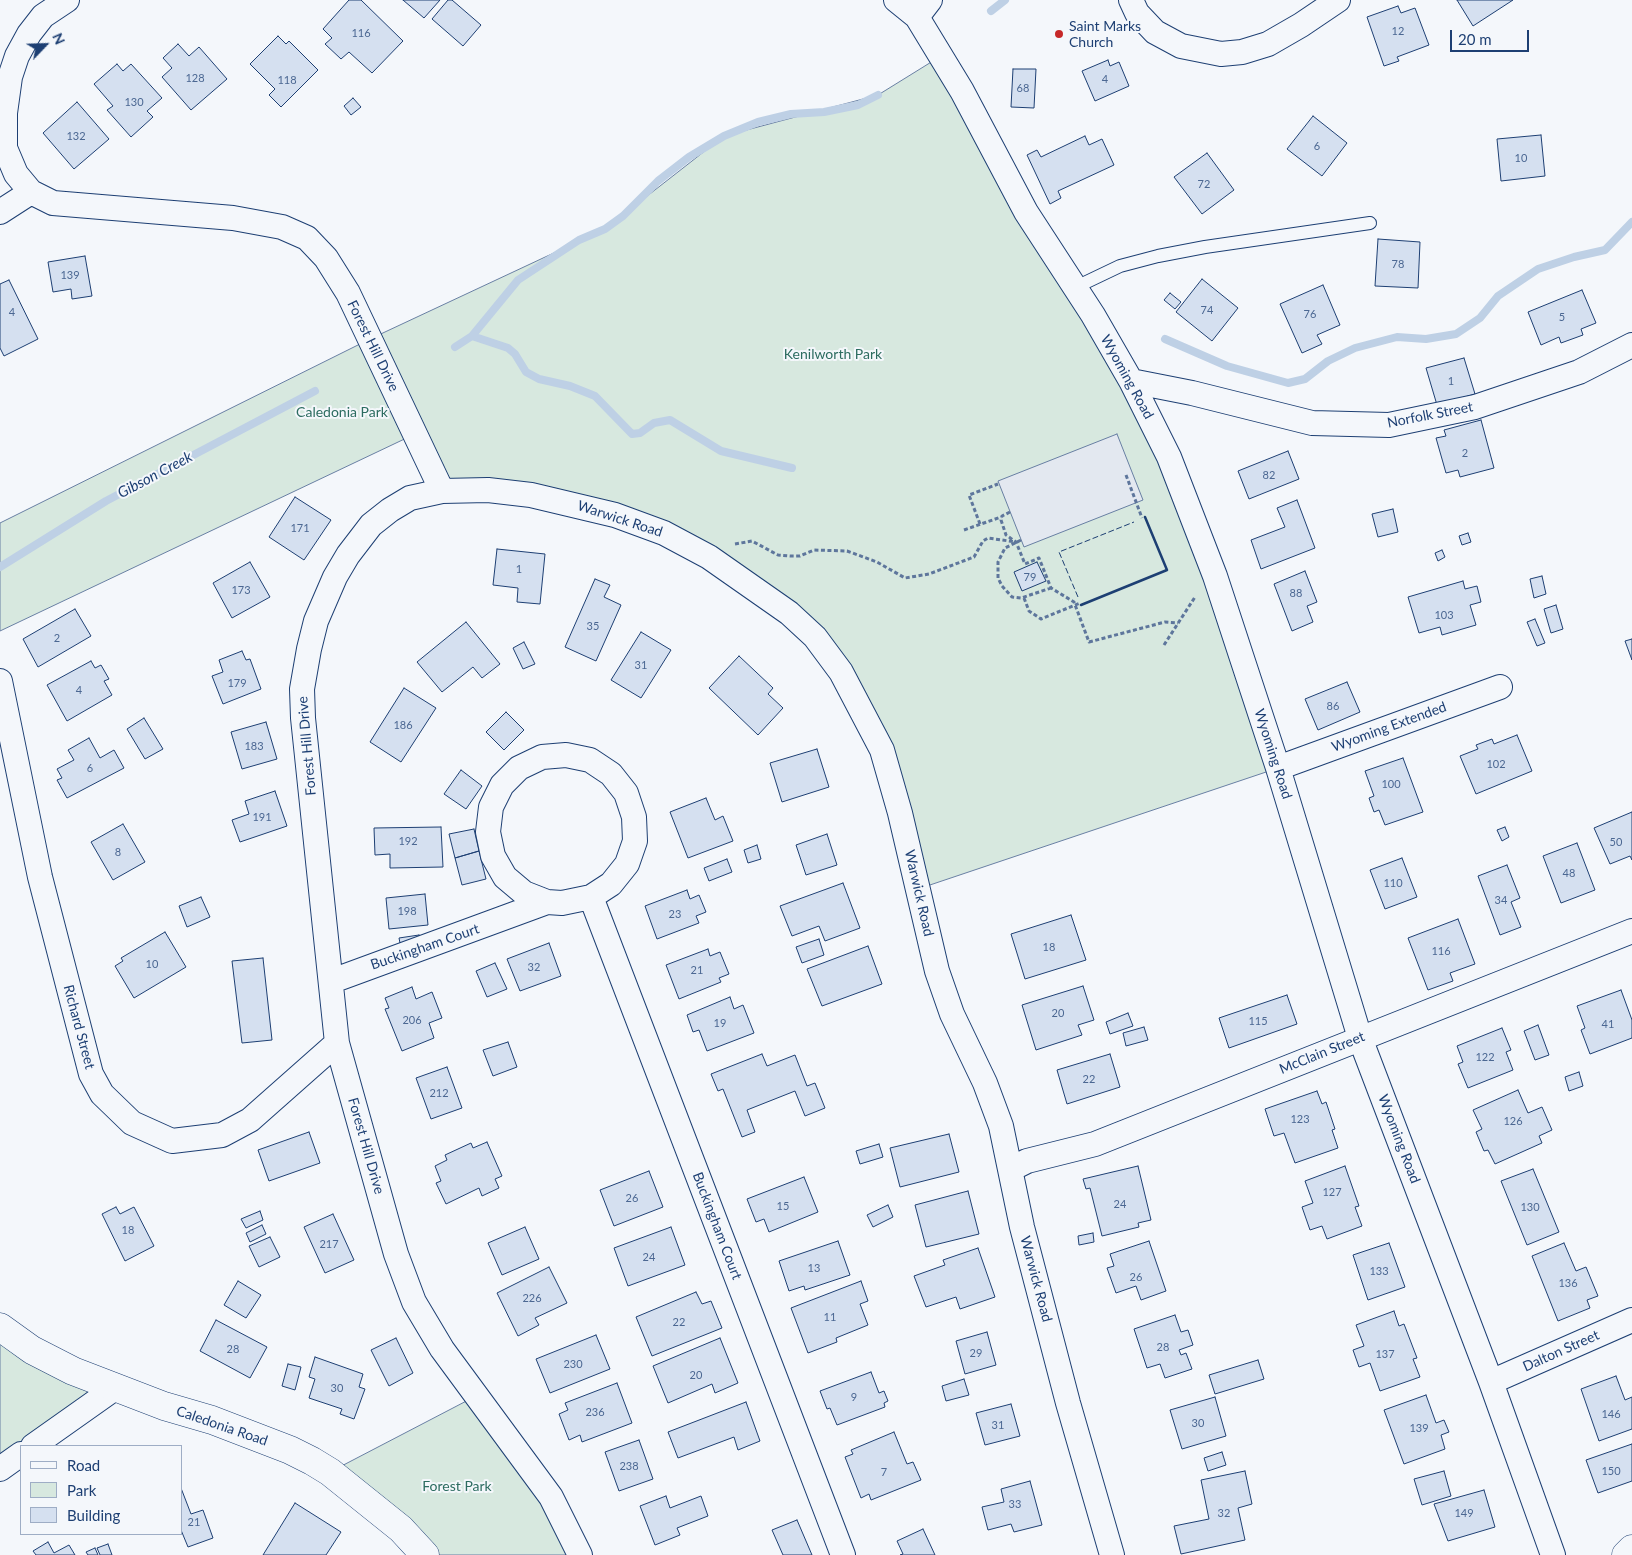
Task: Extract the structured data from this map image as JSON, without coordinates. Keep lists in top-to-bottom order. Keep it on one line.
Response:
{"streets":{"street":["Forest Hill Drive","Wyoming Road","Norfolk Street","Warwick Road","Wyoming Extended","Buckingham Court","Richard Street","McClain Street","Dalton Street","Caledonia Road"]},"crossings":[["Forest Hill Drive","Warwick Road"],["Forest Hill Drive","Buckingham Court"],["Forest Hill Drive","Richard Street"],["Wyoming Road","Norfolk Street"],["Wyoming Road","Wyoming Extended"],["Wyoming Road","McClain Street"],["Wyoming Road","Dalton Street"],["Warwick Road","McClain Street"]],"water":["Gibson Creek"],"parks":["Kenilworth Park","Caledonia Park","Forest Park"],"places":["Saint Marks Church"],"house_numbers":["12","116","128","4","118","68","130","132","6","10","72","78","139","74","4","76","5","1","2","82","171","1","79","173","88","103","35","2","31","179","4","86","186","183","102","6","100","191","192","50","8","48","110","34","198","23","18","116","10","32","21","20","206","115","19","41","122","22","212","123","126","127","26","24","15","130","18","217","24","13","133","26","136","226","11","22","28","28","29","137","230","20","30","9","236","146","30","31","139","238","150","7","33","32","149","21"],"legend":["Road","Park","Building"],"scale_bar":"20 m","north":"top right"}
